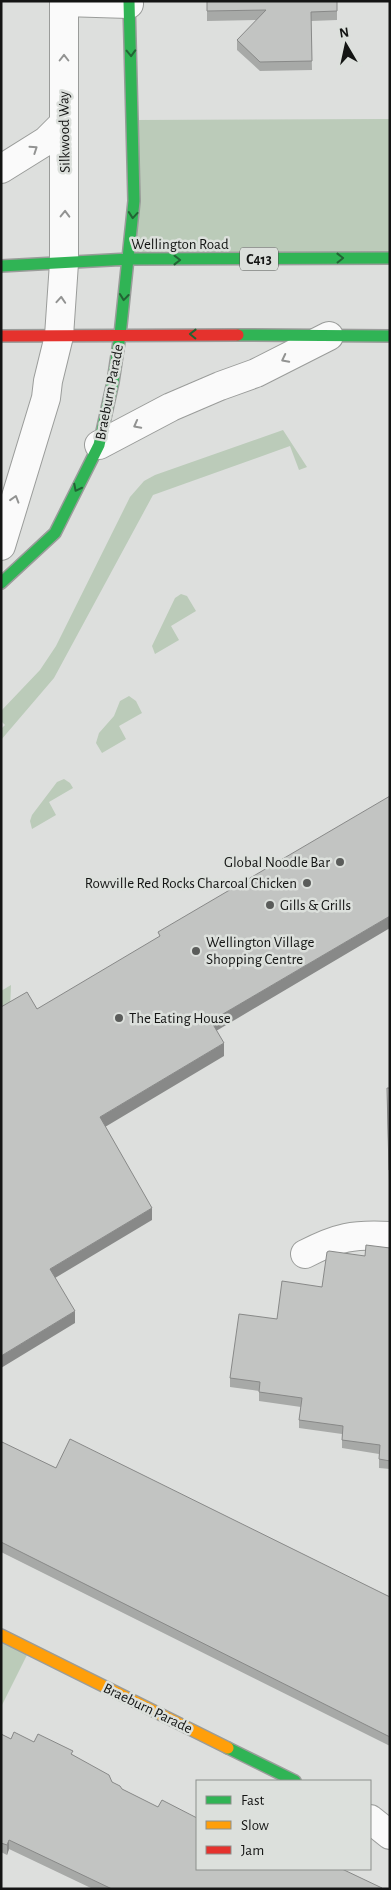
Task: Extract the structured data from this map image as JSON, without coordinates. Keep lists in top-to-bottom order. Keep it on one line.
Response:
{"streets":{"street":["Silkwood Way","Wellington Road","C413","Braeburn Parade"]},"crossings":[["Silkwood Way","Wellington Road"],["Wellington Road","Braeburn Parade"]],"places":["Global Noodle Bar","Rowville Red Rocks Charcoal Chicken","Gills & Grills","Wellington Village Shopping Centre","The Eating House"],"legend":["Fast","Slow","Jam"],"north":"top"}
